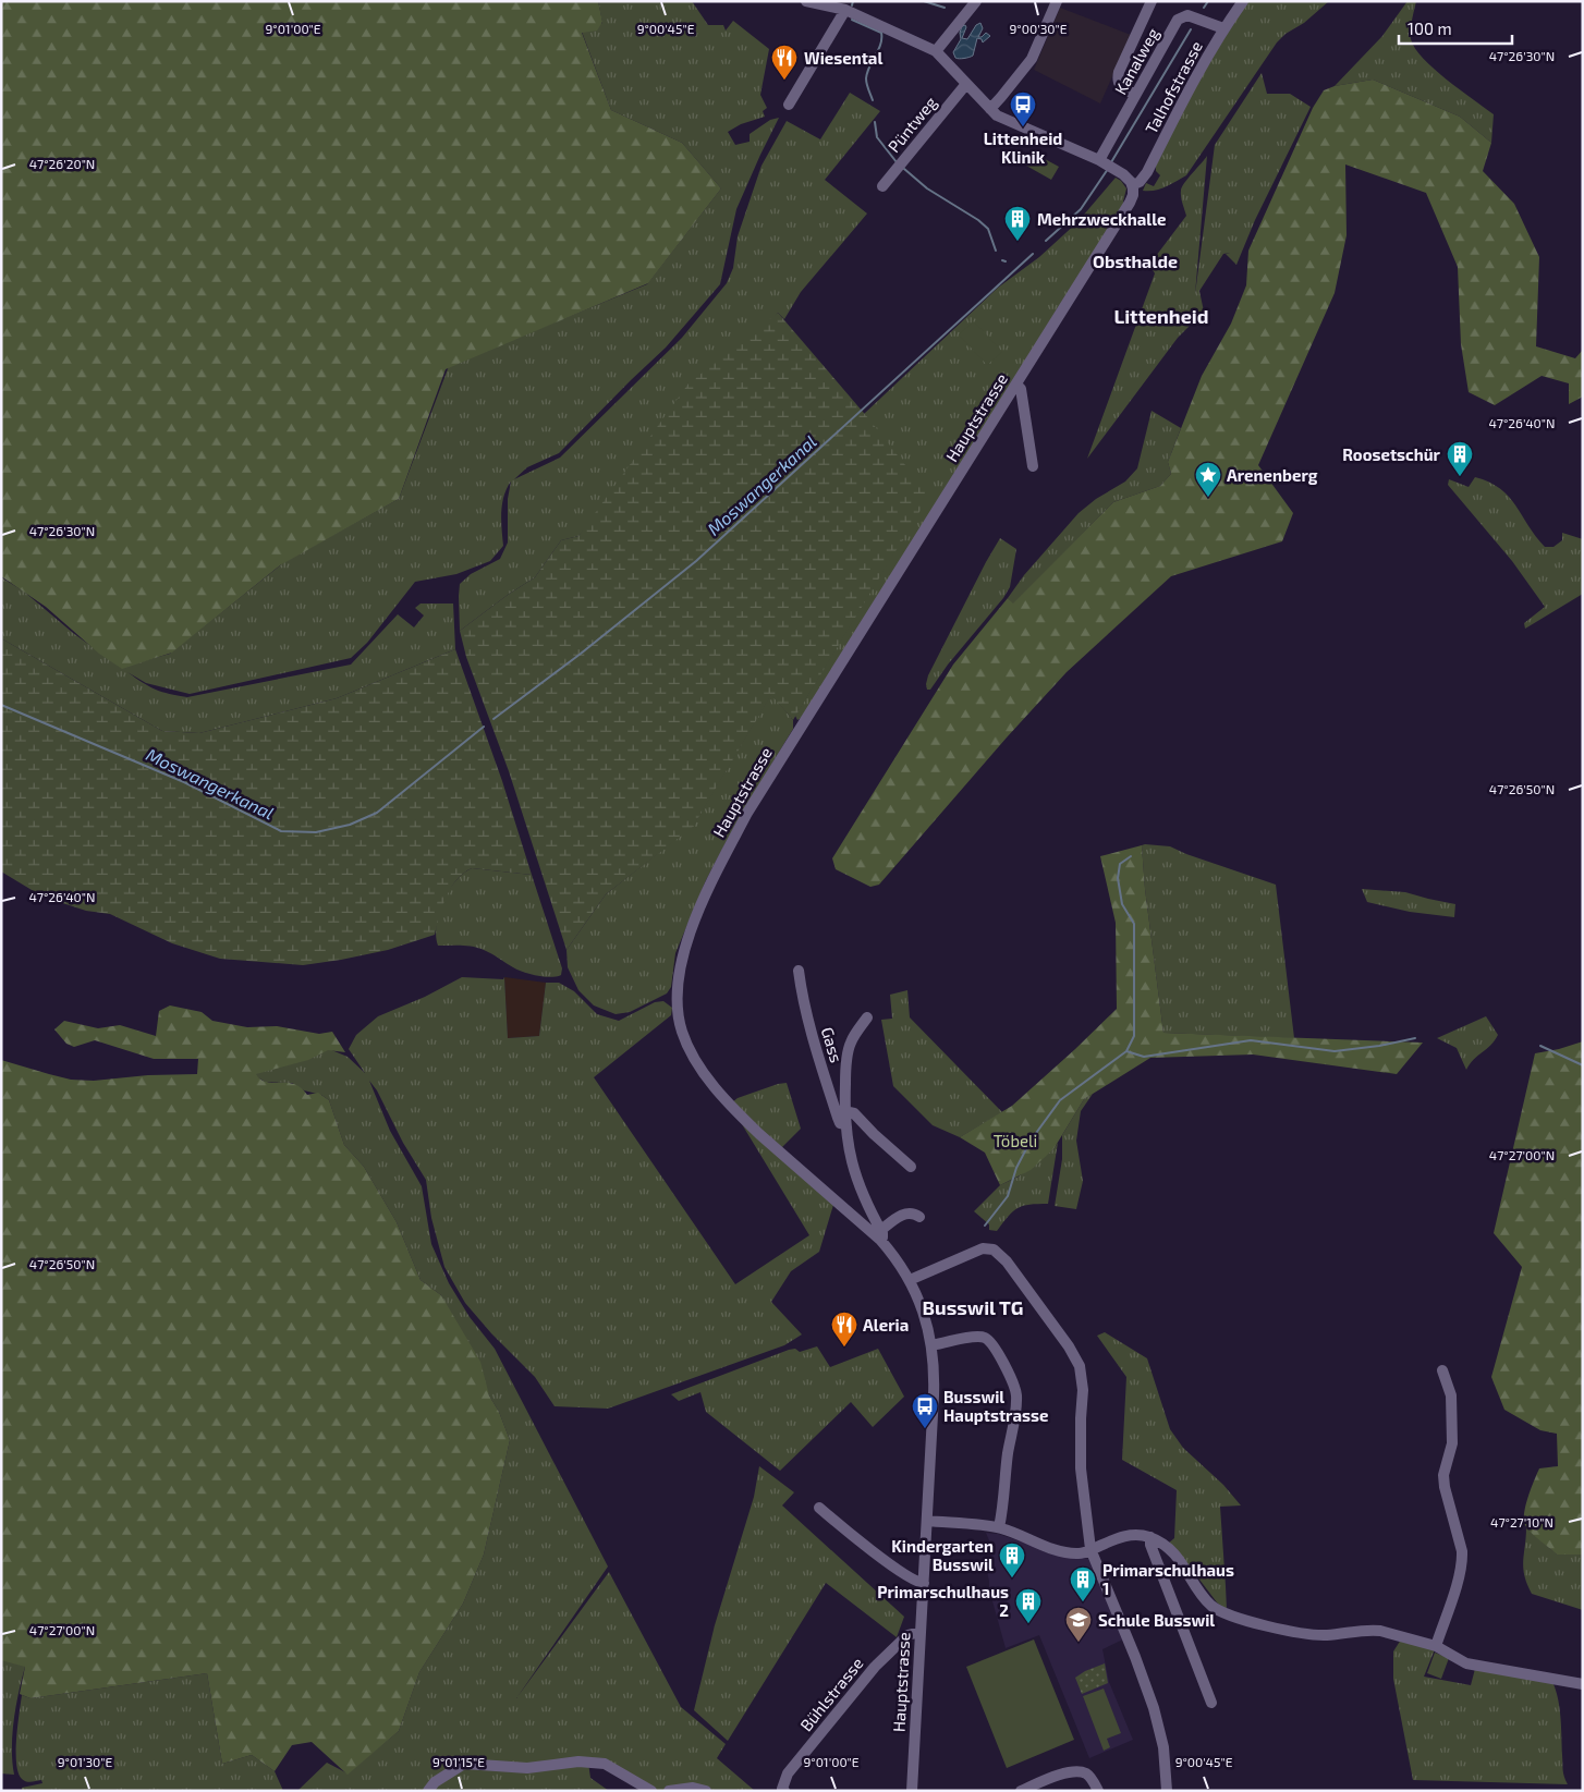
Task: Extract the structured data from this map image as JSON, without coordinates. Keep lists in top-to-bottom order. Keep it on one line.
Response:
{"streets":{"street":["Kanalweg","Talhofstrasse","Püntweg","Hauptstrasse","Gass","Bühlstrasse"]},"crossings":[["Kanalweg","Talhofstrasse"],["Talhofstrasse","Hauptstrasse"],["Hauptstrasse","Bühlstrasse"]],"districts":["Obsthalde","Littenheid","Busswil TG"],"water":["Moswangerkanal"],"parks":["Töbeli"],"places":{"restaurant":["Wiesental","Aleria"],"bus stop":["Littenheid Klinik","Busswil Hauptstrasse"],"building":["Mehrzweckhalle","Roosetschür","Kindergarten Busswil","Primarschulhaus 1","Primarschulhaus 2"],"place":["Arenenberg"],"school or university":["Schule Busswil"]},"scale_bar":"100 m","coordinates":["9°01'00\"E","9°00'45\"E","9°00'30\"E","47°26'30\"N","47°26'20\"N","47°26'40\"N","47°26'50\"N","47°27'00\"N","47°27'10\"N","9°01'30\"E","9°01'15\"E"]}
